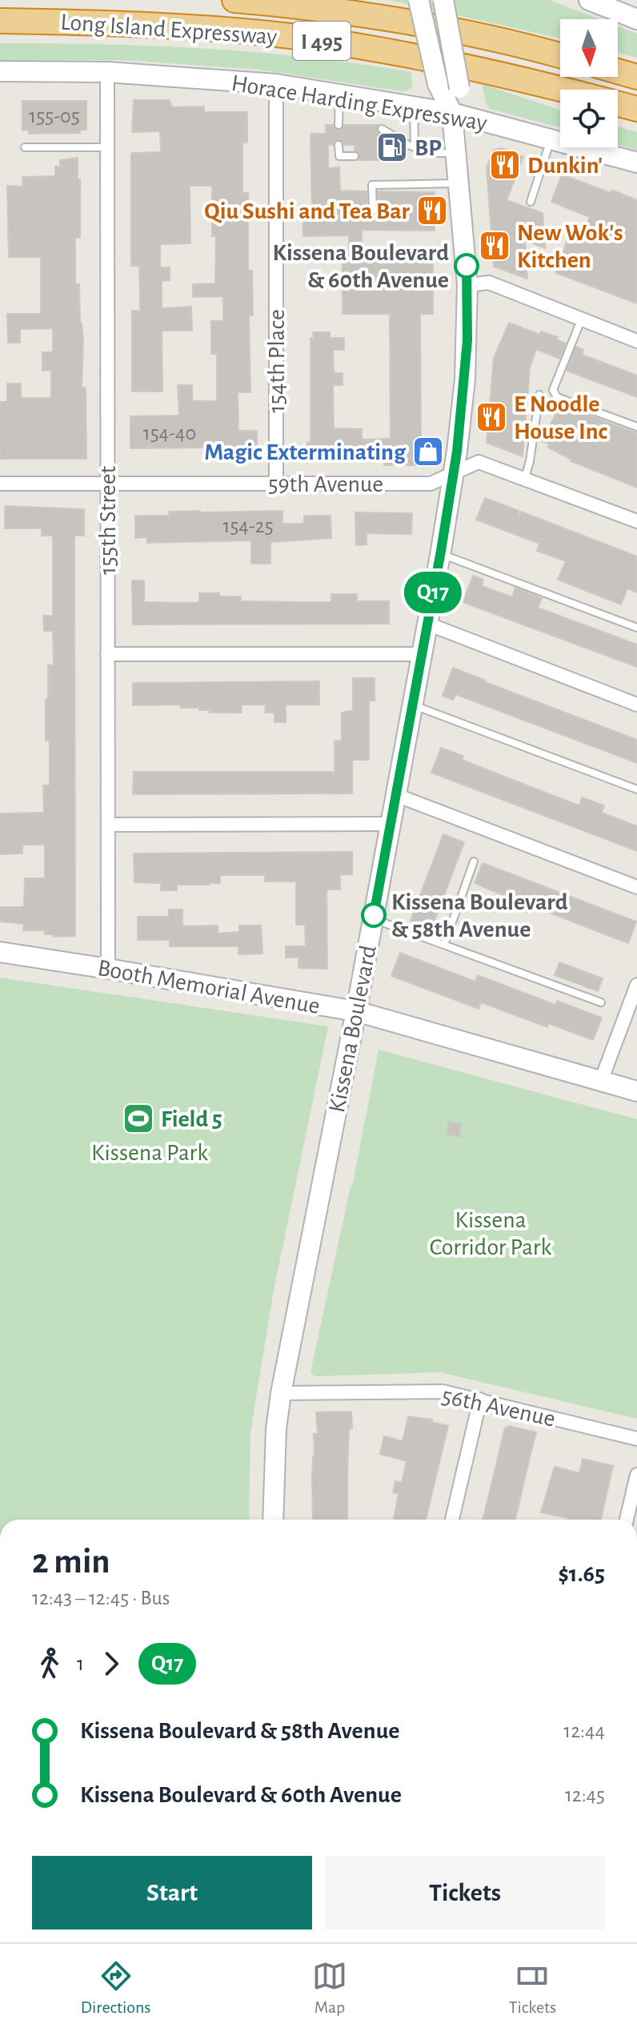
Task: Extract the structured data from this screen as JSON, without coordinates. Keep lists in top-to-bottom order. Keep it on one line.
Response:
{"streets":{"highway":["Long Island Expressway","I 495"],"main road":["Horace Harding Expressway","Booth Memorial Avenue","Kissena Boulevard"],"street":["154th Place","59th Avenue","155th Street","56th Avenue"]},"crossings":[["Horace Harding Expressway","154th Place"],["Horace Harding Expressway","155th Street"],["Horace Harding Expressway","Kissena Boulevard"],["154th Place","59th Avenue"],["59th Avenue","155th Street"],["59th Avenue","Kissena Boulevard"],["155th Street","Booth Memorial Avenue"],["Booth Memorial Avenue","Kissena Boulevard"],["Kissena Boulevard","56th Avenue"]],"parks":["Kissena Park","Kissena Corridor Park"],"places":{"fuel station":["BP"],"restaurant":["Dunkin'","Qiu Sushi and Tea Bar","New Wok's Kitchen","E Noodle House Inc"],"other":["Kissena Boulevard & 60th Avenue","Kissena Boulevard & 58th Avenue"],"shop":["Magic Exterminating"],"sports":["Field 5"]},"lines":["bus line Q17"],"house_numbers":["155-05","154-40","154-25"],"north":"bottom","page":{"on_map":"Q17","heading":["2 min","12:43 – 12:45 · Bus","$1.65"],"legs":["1","Q17"],"list":[{"name":"Kissena Boulevard & 58th Avenue","value":"12:44"},{"name":"Kissena Boulevard & 60th Avenue","value":"12:45"}],"buttons":["Start","Tickets"],"tabs":["Directions","Map","Tickets"]}}
